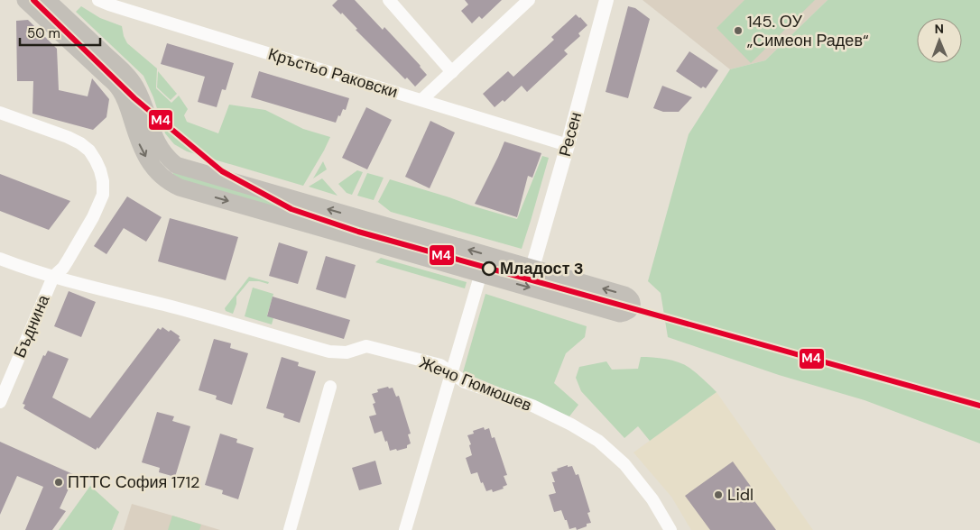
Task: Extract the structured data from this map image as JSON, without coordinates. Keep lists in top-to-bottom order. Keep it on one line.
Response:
{"streets":{"street":["Кръстьо Раковски","Ресен","Бъднина","Жечо Гюмюшев"]},"crossings":[["Кръстьо Раковски","Ресен"],["Бъднина","Жечо Гюмюшев"]],"places":["145. ОУ „Симеон Радев“","Младост 3","ПТТС София 1712","Lidl"],"lines":["transit line M4"],"scale_bar":"50 m","north":"top"}
